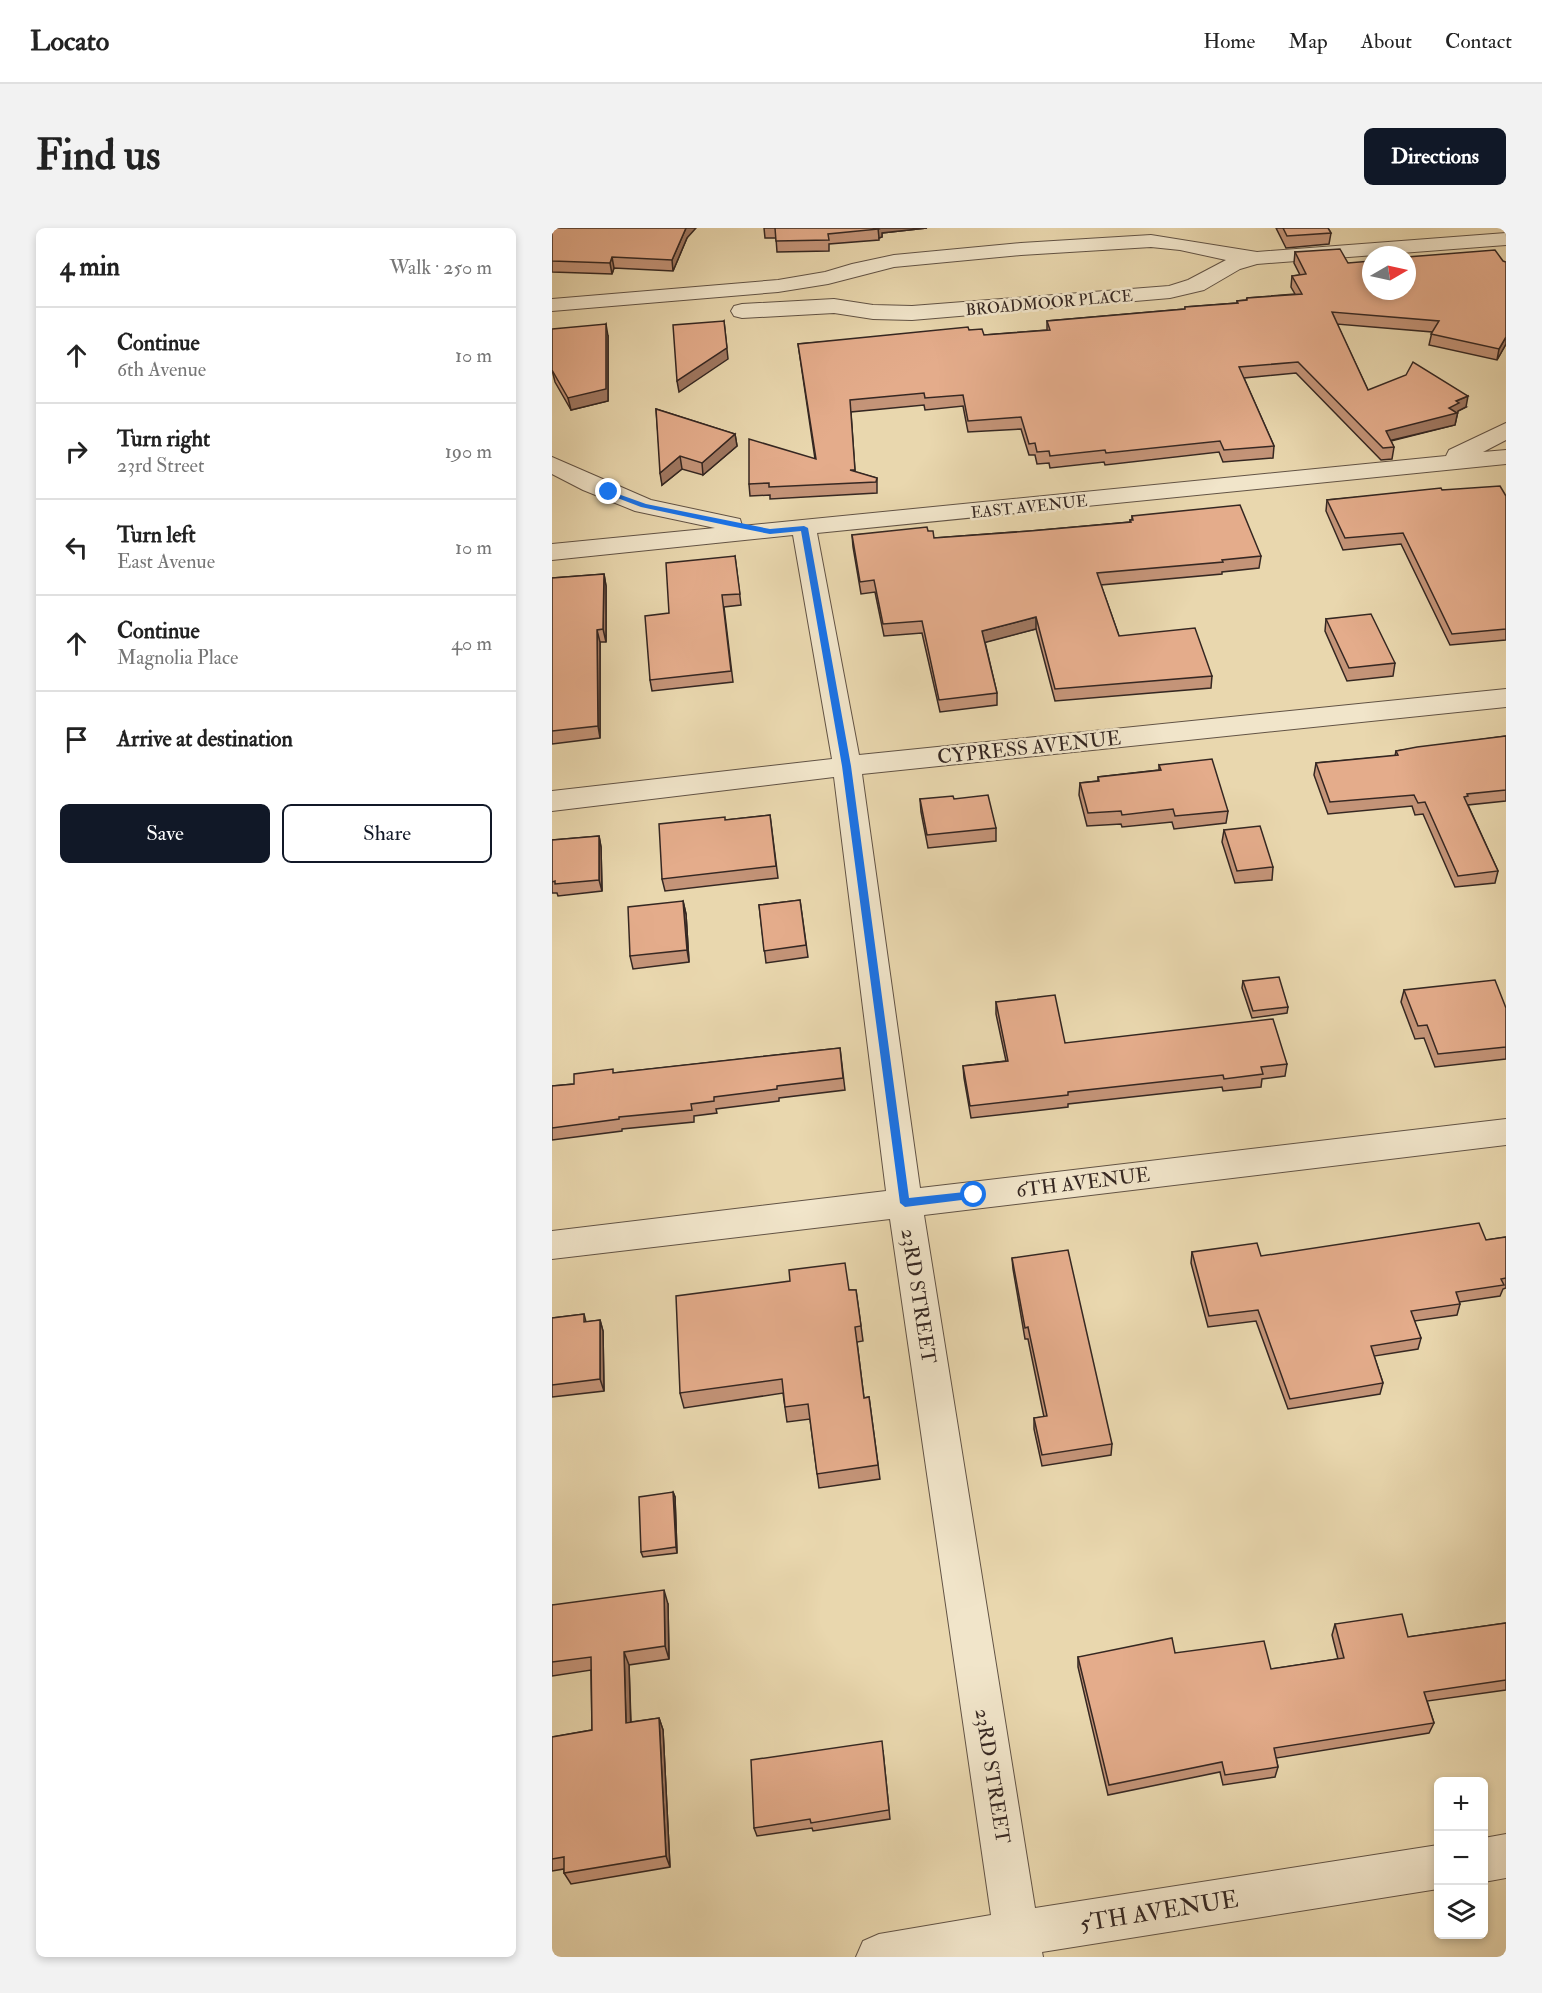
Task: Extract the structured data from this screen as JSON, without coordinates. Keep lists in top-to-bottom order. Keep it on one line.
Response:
{"streets":{"street":["BROADMOOR PLACE","EAST AVENUE","CYPRESS AVENUE","6TH AVENUE","23RD STREET","5TH AVENUE"]},"crossings":[["EAST AVENUE","23RD STREET"],["CYPRESS AVENUE","23RD STREET"],["6TH AVENUE","23RD STREET"],["23RD STREET","5TH AVENUE"]],"north":"right","page":{"header":"Locato","nav":["Home","Map","About","Contact"],"buttons":["Directions",["Save","Share"]],"title":"Find us","heading":["4 min","Walk · 250 m"],"list":[["Continue","6th Avenue","10 m"],["Turn right","23rd Street","190 m"],["Turn left","East Avenue","10 m"],["Continue","Magnolia Place","40 m"],"Arrive at destination"],"map_buttons":["+","−"]}}
